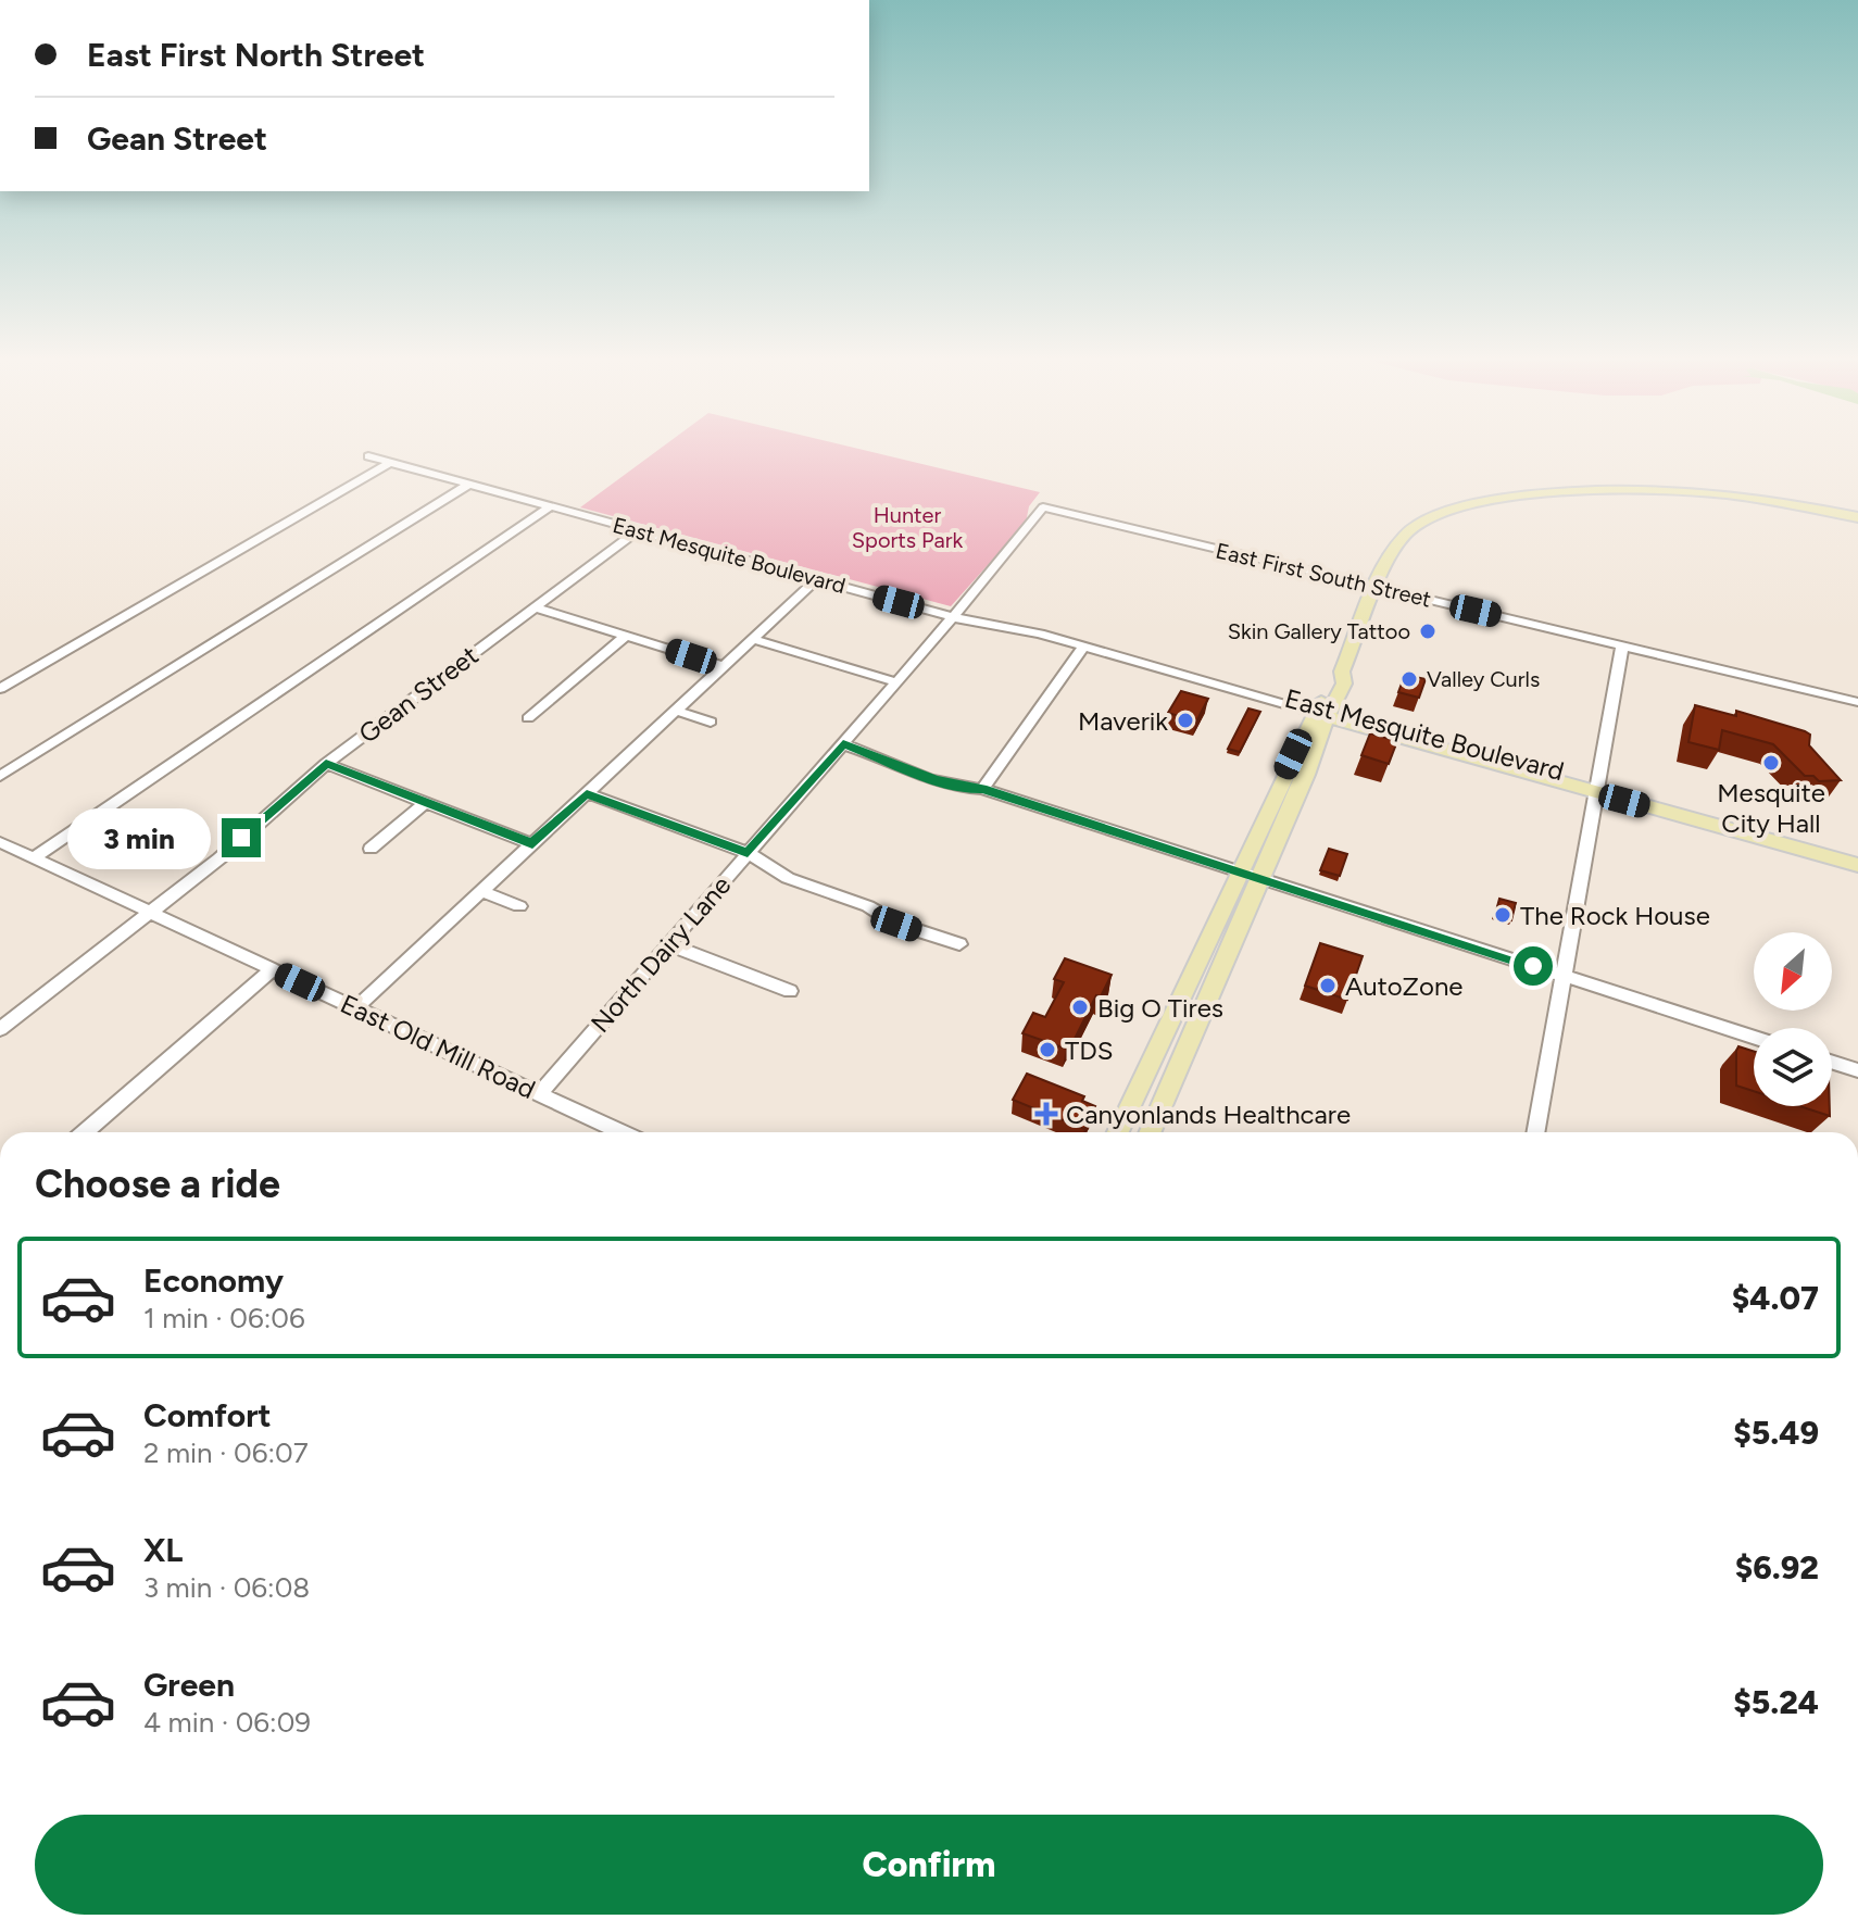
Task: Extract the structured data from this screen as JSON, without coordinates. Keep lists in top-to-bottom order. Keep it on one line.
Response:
{"streets":{"main road":["East Mesquite Boulevard"],"street":["East First South Street","Gean Street","North Dairy Lane","East Old Mill Road"]},"crossings":[["East Mesquite Boulevard","Gean Street"],["East Mesquite Boulevard","North Dairy Lane"],["East First South Street","North Dairy Lane"],["Gean Street","East Old Mill Road"],["North Dairy Lane","East Old Mill Road"]],"parks":["Hunter Sports Park"],"places":{"other":["Skin Gallery Tattoo","Valley Curls","Maverik","Mesquite City Hall","The Rock House","AutoZone","Big O Tires","TDS"],"health":["Canyonlands Healthcare"]},"north":"bottom left","page":{"banner":["East First North Street","Gean Street"],"bubble":"3 min","heading":"Choose a ride","list":[{"name":"Economy","note":"1 min · 06:06","value":"$4.07"},{"name":"Comfort","note":"2 min · 06:07","value":"$5.49"},{"name":"XL","note":"3 min · 06:08","value":"$6.92"},{"name":"Green","note":"4 min · 06:09","value":"$5.24"}],"buttons":"Confirm"}}
